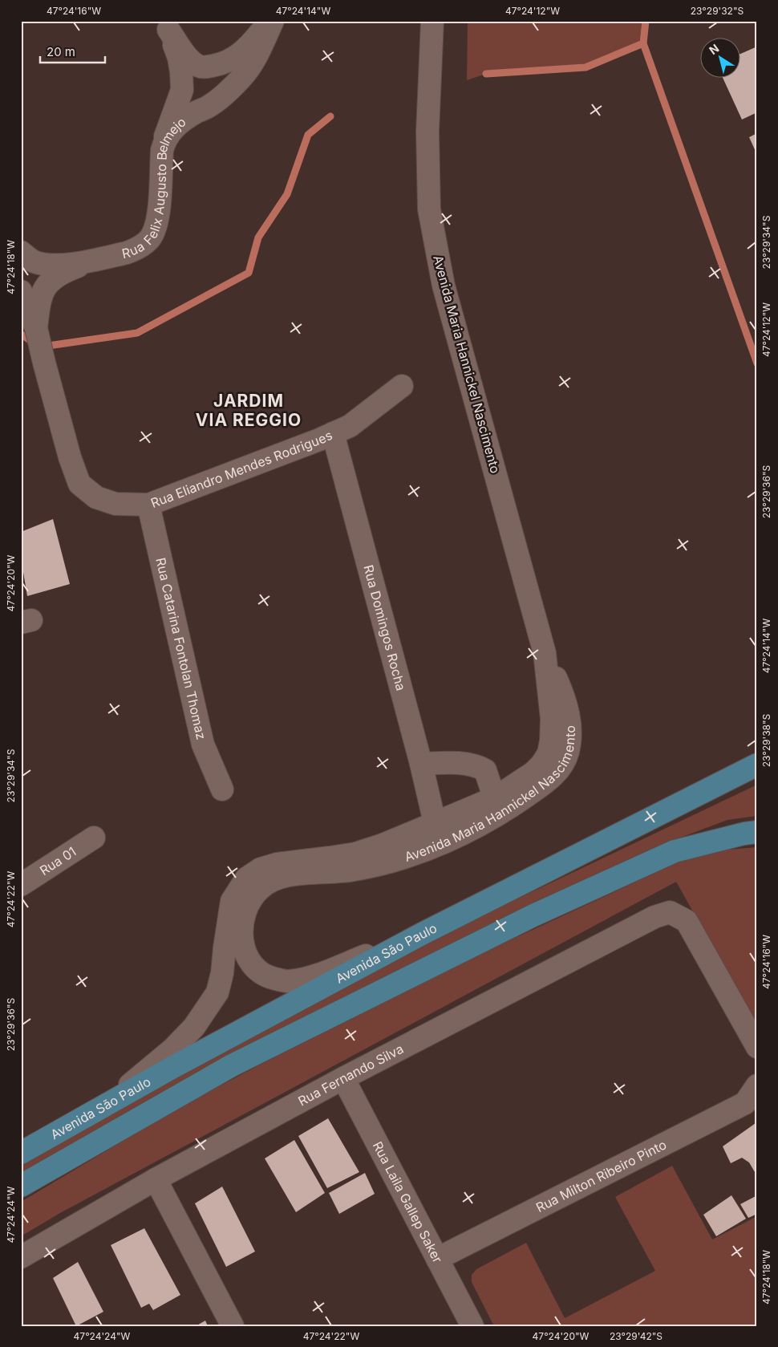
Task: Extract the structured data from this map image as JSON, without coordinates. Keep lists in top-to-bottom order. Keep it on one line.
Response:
{"streets":{"main road":["Avenida São Paulo"],"street":["Rua Felix Augusto Belmejo","Avenida Maria Hannickel Nascimento","Rua Eliandro Mendes Rodrigues","Rua Domingos Rocha","Rua Catarina Fontolan Thomaz","Rua 01","Rua Fernando Silva","Rua Milton Ribeiro Pinto","Rua Laila Gallep Saker"]},"crossings":[["Avenida Maria Hannickel Nascimento","Rua Domingos Rocha"],["Avenida Maria Hannickel Nascimento","Avenida São Paulo"],["Rua Eliandro Mendes Rodrigues","Rua Domingos Rocha"],["Rua Eliandro Mendes Rodrigues","Rua Catarina Fontolan Thomaz"],["Rua Fernando Silva","Rua Laila Gallep Saker"],["Rua Milton Ribeiro Pinto","Rua Laila Gallep Saker"]],"districts":["JARDIM VIA REGGIO"],"scale_bar":"20 m","north":"top left","coordinates":["47°24'16\"W","47°24'14\"W","47°24'12\"W","23°29'32\"S","23°29'34\"S","47°24'18\"W","23°29'36\"S","47°24'20\"W","23°29'38\"S","47°24'22\"W","47°24'24\"W","23°29'42\"S"]}
